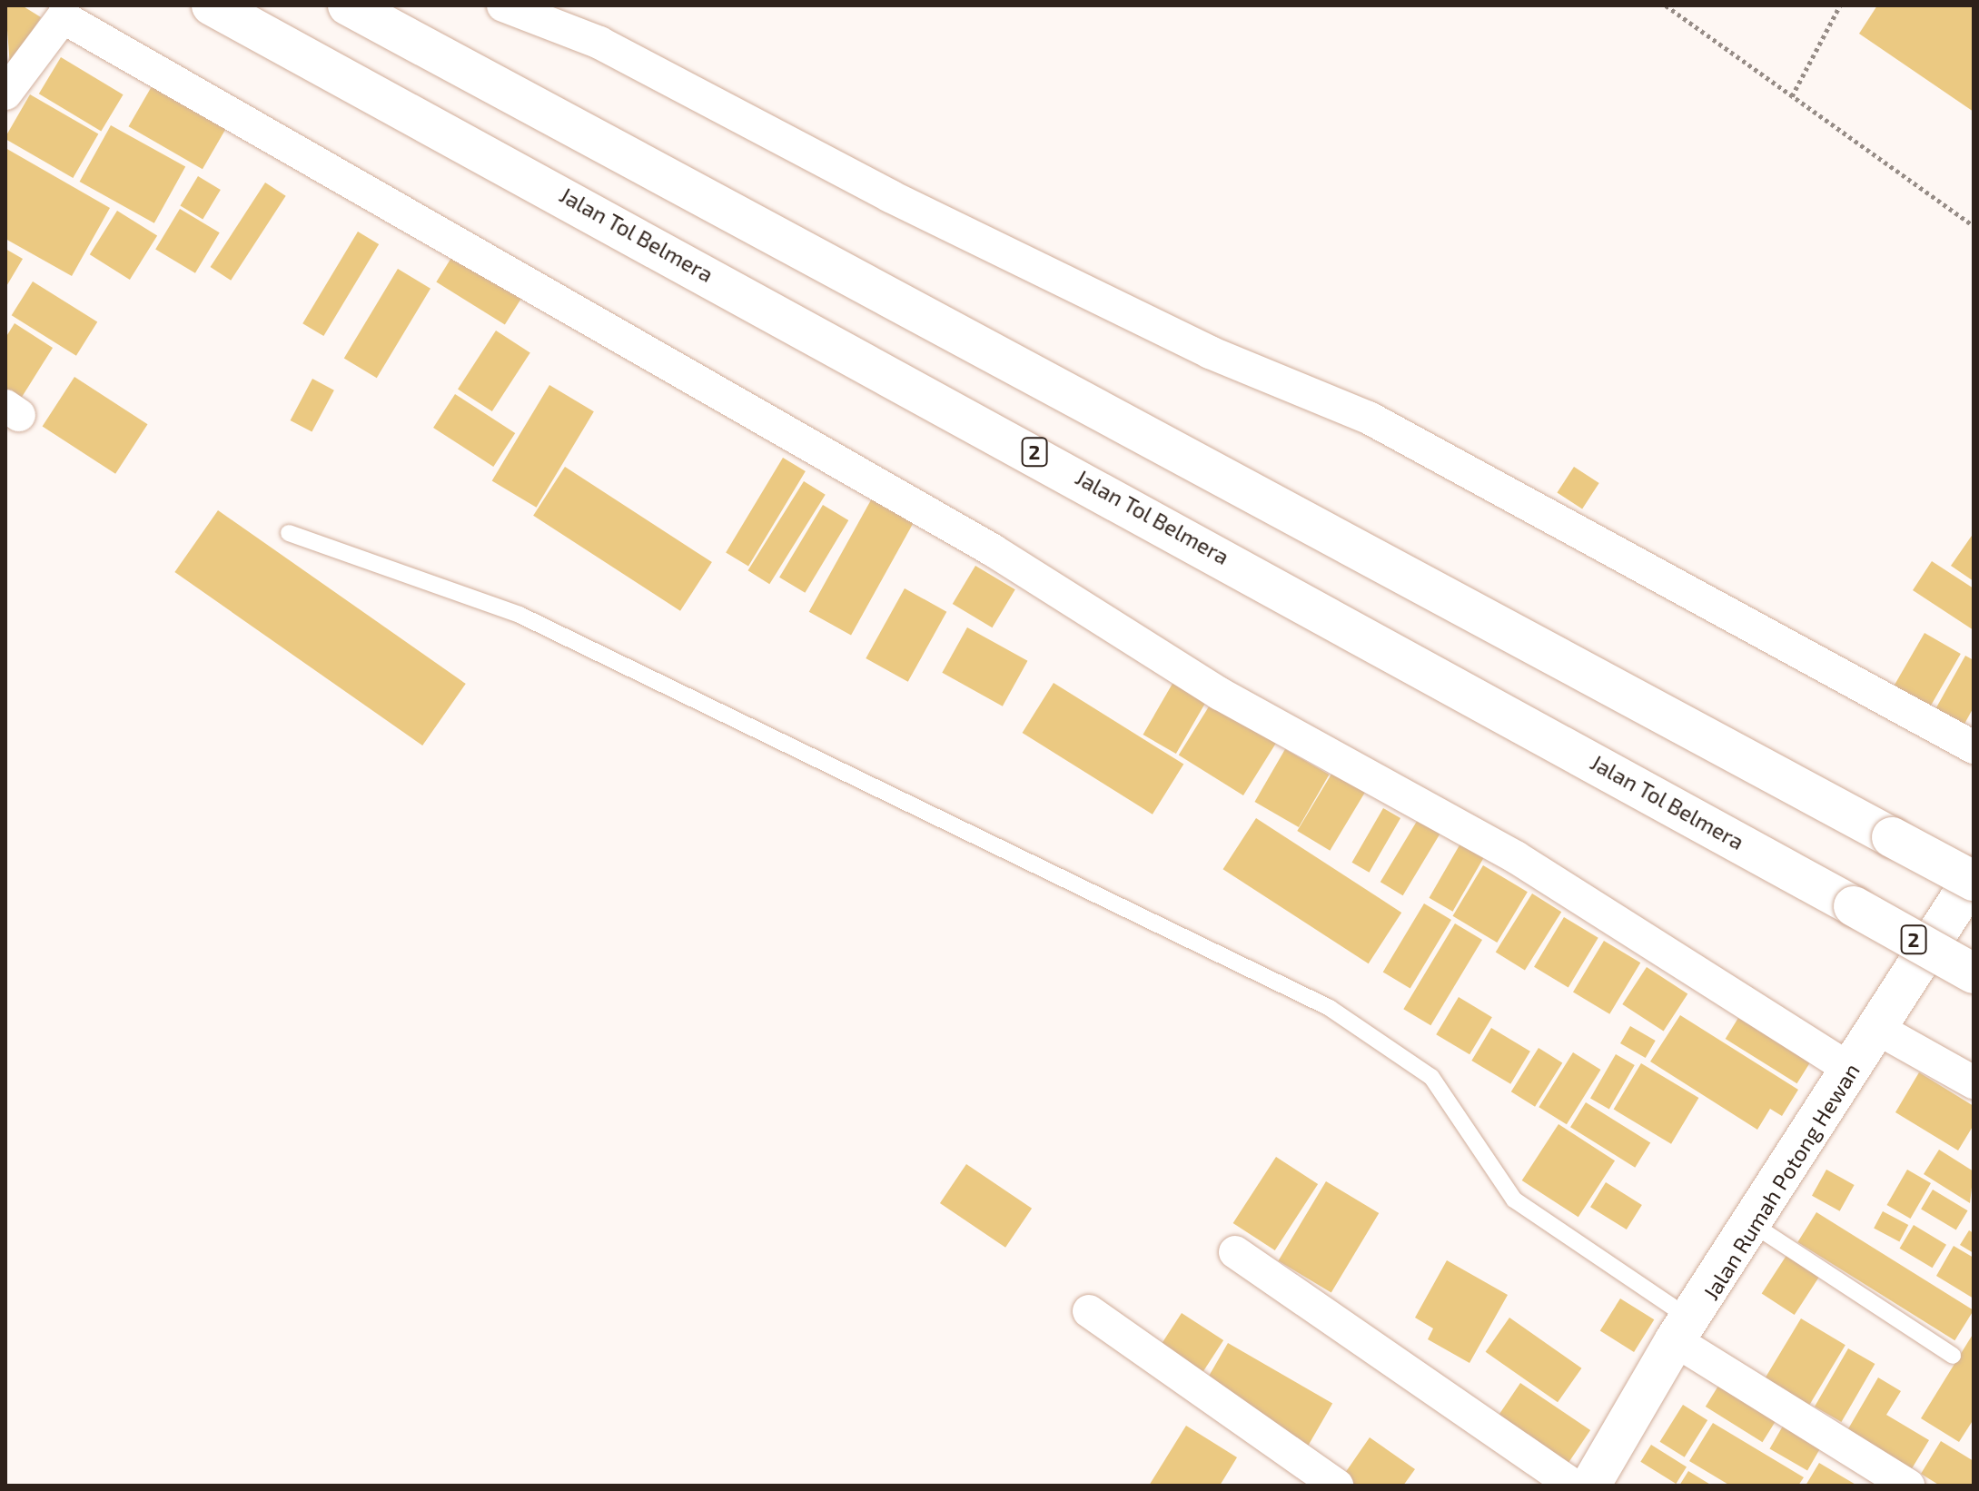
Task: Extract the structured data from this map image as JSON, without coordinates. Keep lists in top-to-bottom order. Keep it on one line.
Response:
{"streets":{"main road":["Jalan Tol Belmera","2","Jalan Rumah Potong Hewan"]}}
